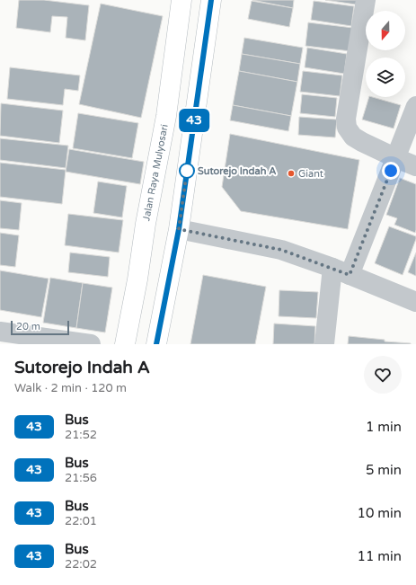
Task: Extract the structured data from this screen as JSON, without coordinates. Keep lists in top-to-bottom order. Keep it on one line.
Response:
{"streets":{"main road":["Jalan Raya Mulyosari"]},"places":["Sutorejo Indah A","Giant"],"lines":["bus line 43"],"scale_bar":"20 m","north":"bottom","page":{"on_map":"43","scale":"20 m","heading":["Sutorejo Indah A","Walk · 2 min · 120 m"],"list":[{"mark":"43","name":"Bus","note":"21:52","value":"1 min"},{"mark":"43","name":"Bus","note":"21:56","value":"5 min"},{"mark":"43","name":"Bus","note":"22:01","value":"10 min"},{"mark":"43","name":"Bus","note":"22:02","value":"11 min"}]}}
